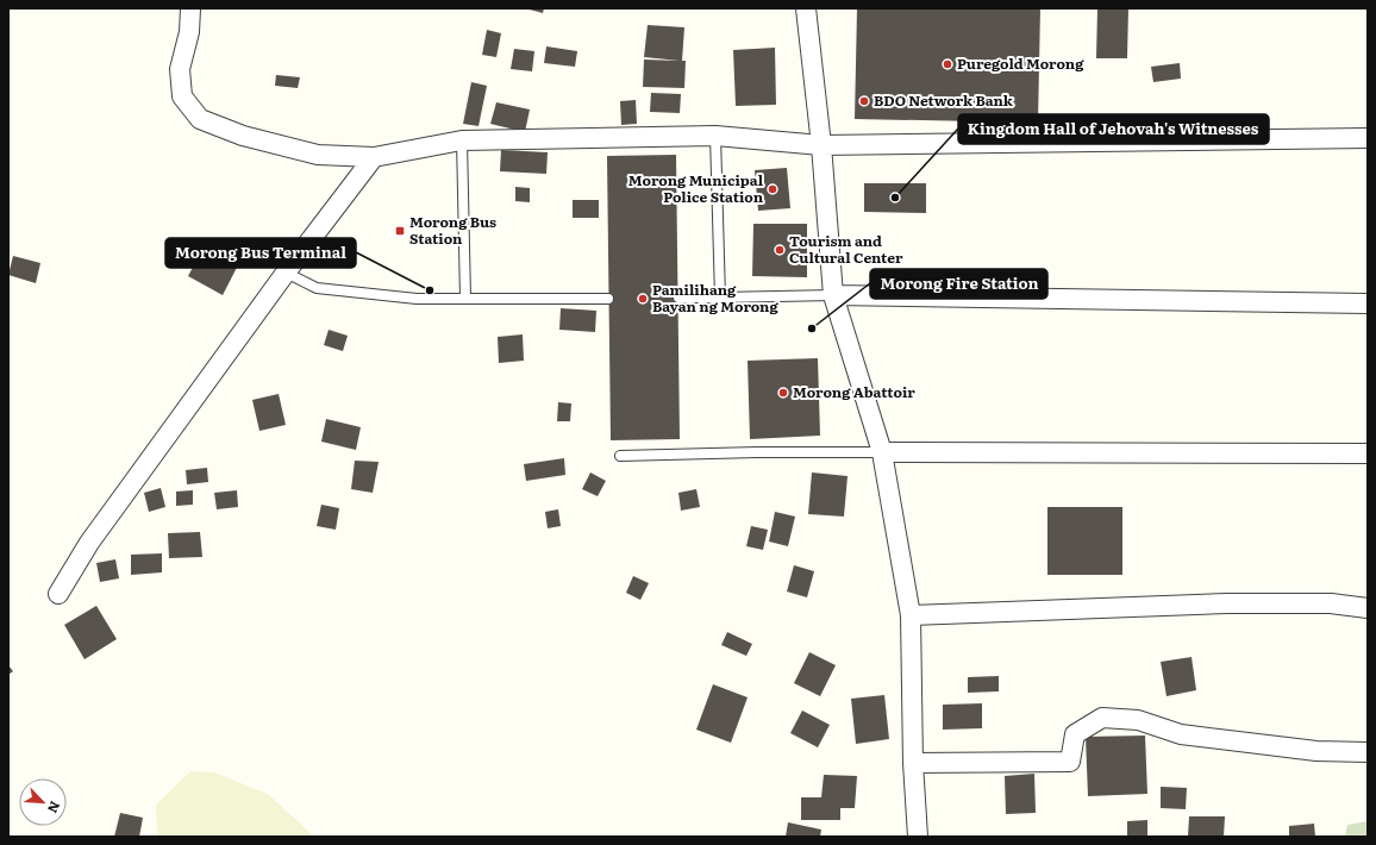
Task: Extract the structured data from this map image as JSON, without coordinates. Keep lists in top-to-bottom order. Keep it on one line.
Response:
{"places":{"other":["Puregold Morong","BDO Network Bank","Morong Municipal Police Station","Kingdom Hall of Jehovah's Witnesses","Tourism and Cultural Center","Morong Bus Terminal","Pamilihang Bayan ng Morong","Morong Fire Station","Morong Abattoir"],"transit":["Morong Bus Station"]},"north":"bottom right"}
